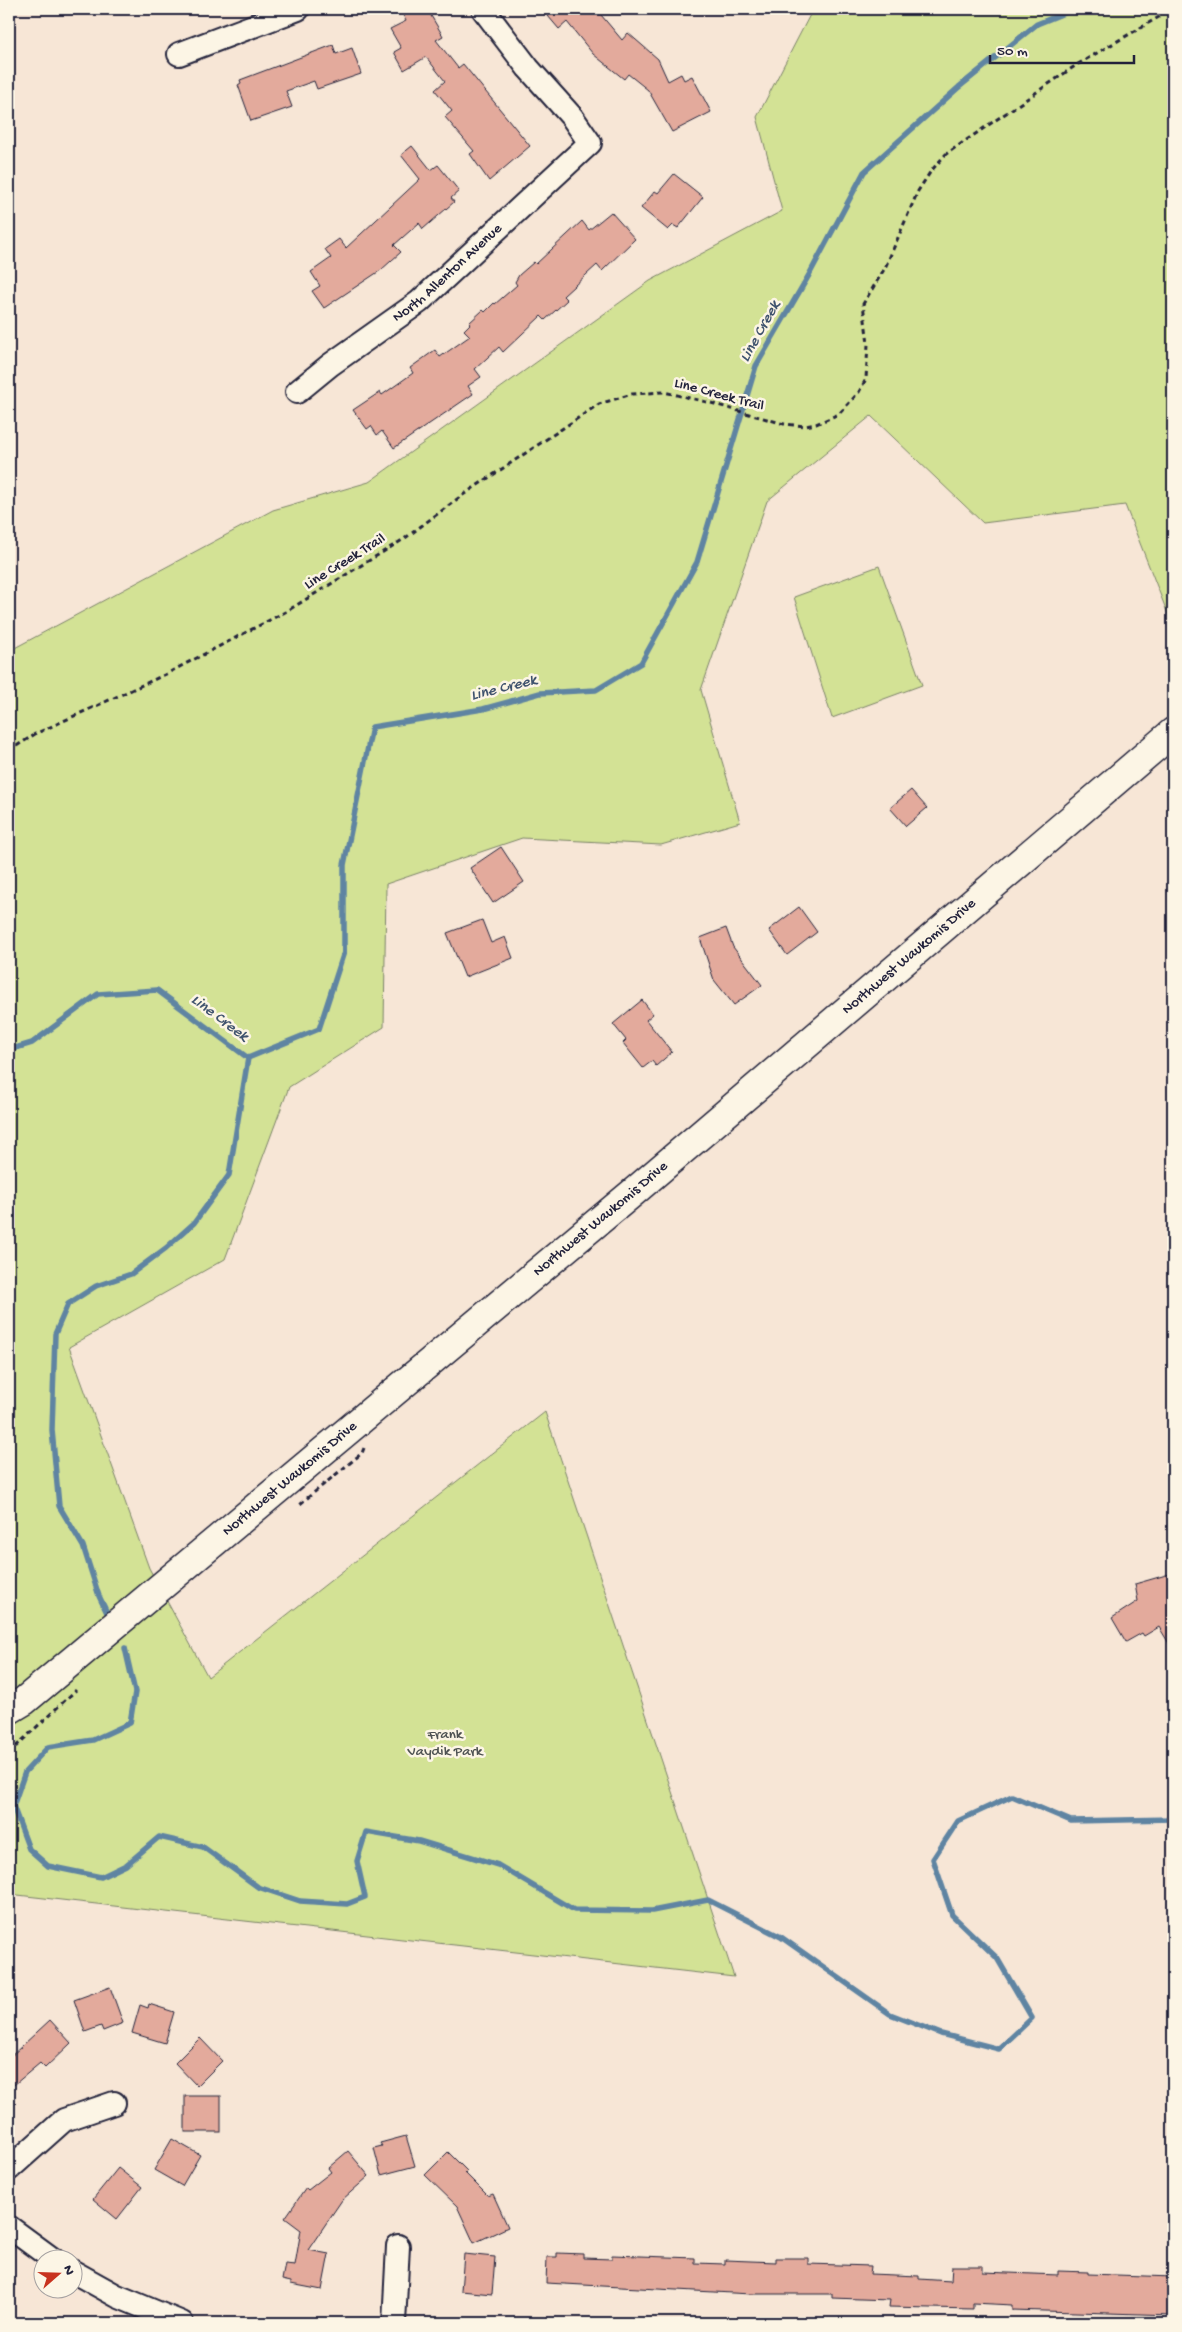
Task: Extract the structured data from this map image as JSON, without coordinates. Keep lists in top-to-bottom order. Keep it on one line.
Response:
{"streets":{"main road":["Northwest Waukomis Drive"],"street":["North Allenton Avenue"],"path":["Line Creek Trail"]},"water":["Line Creek"],"parks":["Frank Vaydik Park"],"scale_bar":"50 m","north":"right"}
